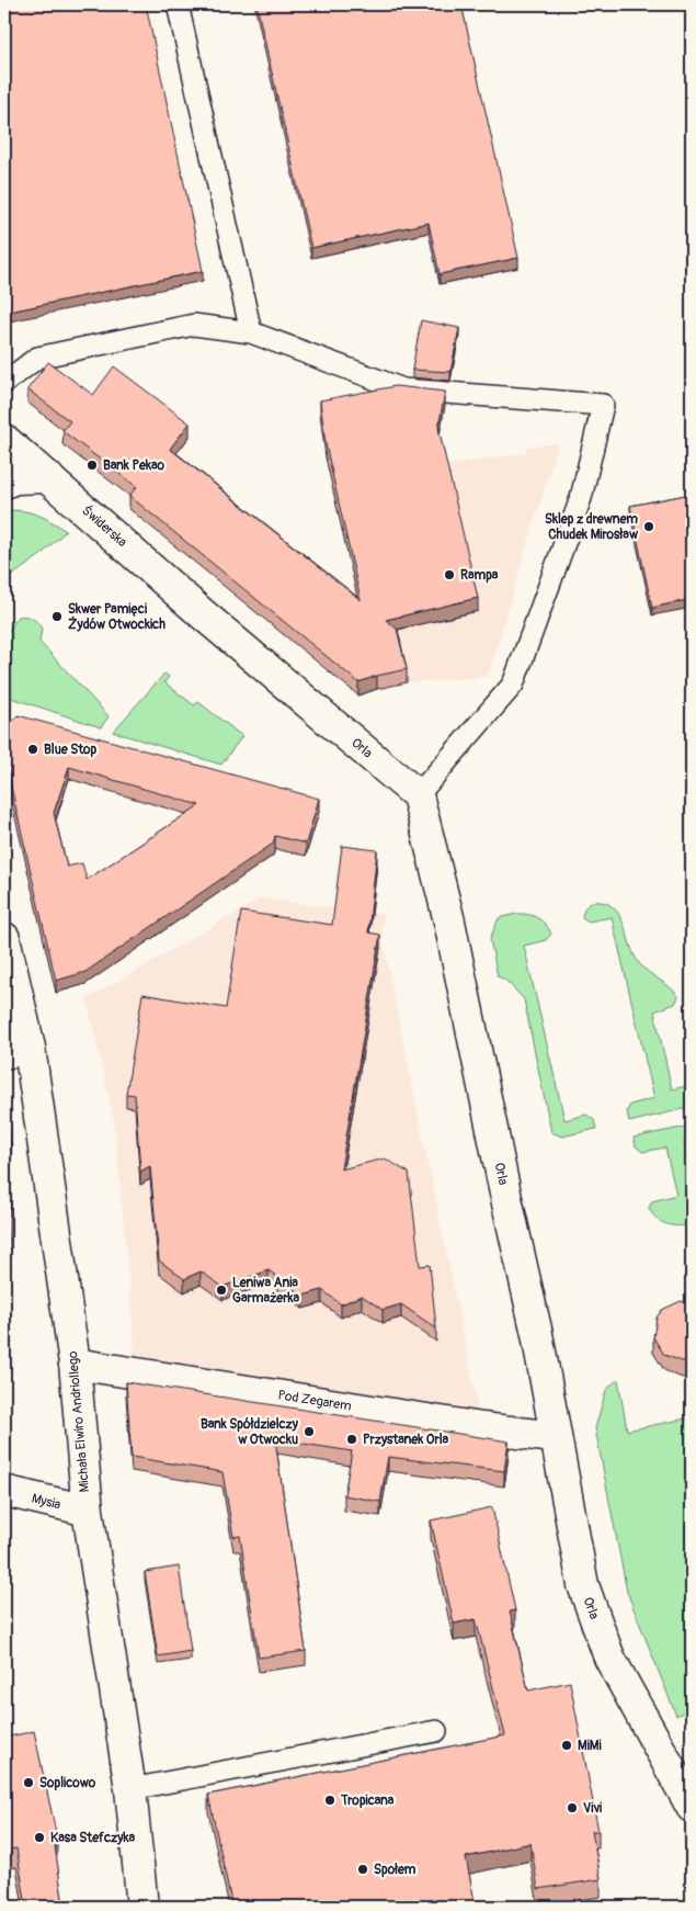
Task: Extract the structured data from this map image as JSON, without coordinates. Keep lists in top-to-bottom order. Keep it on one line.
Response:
{"streets":{"street":["Świderska","Orla","Pod Zegarem","Michała Elwiro Andriollego","Mysia"]},"crossings":[["Świderska","Orla"],["Orla","Pod Zegarem"],["Pod Zegarem","Michała Elwiro Andriollego"],["Michała Elwiro Andriollego","Mysia"]],"places":["Bank Pekao","Sklep z drewnem Chudek Mirosław","Rampa","Skwer Pamięci Żydów Otwockich","Blue Stop","Leniwa Ania Garmażerka","Bank Spółdzielczy w Otwocku","Przystanek Orla","MiMi","Soplicowo","Tropicana","Vivi","Kasa Stefczyka","Społem"]}
